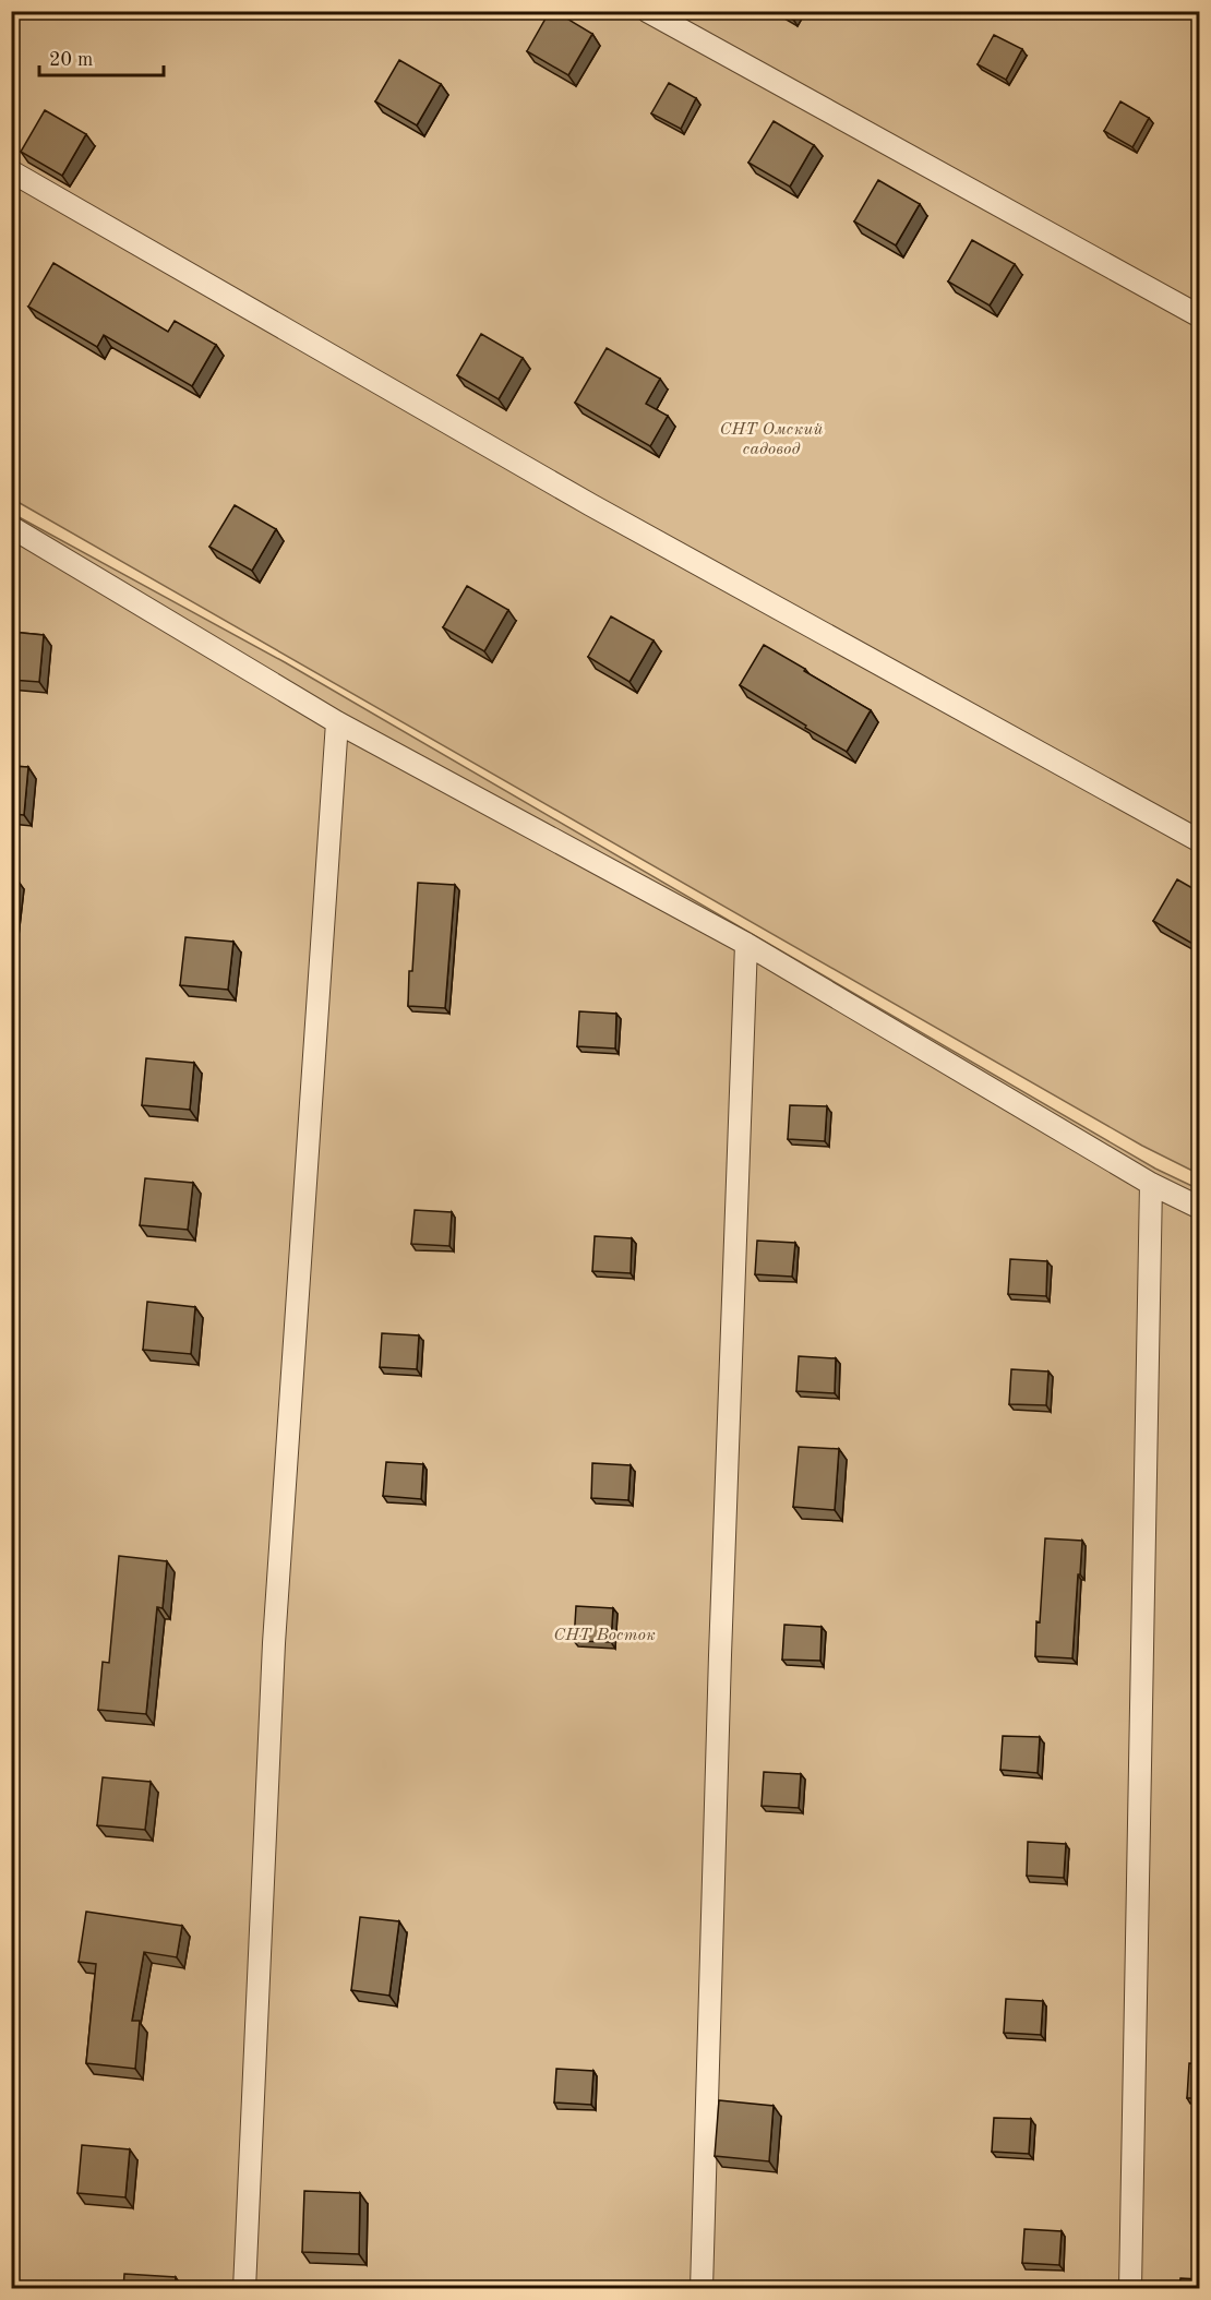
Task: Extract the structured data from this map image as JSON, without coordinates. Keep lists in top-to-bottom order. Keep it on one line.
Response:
{"parks":["СНТ Омский садовод","СНТ Восток"],"scale_bar":"20 m"}
